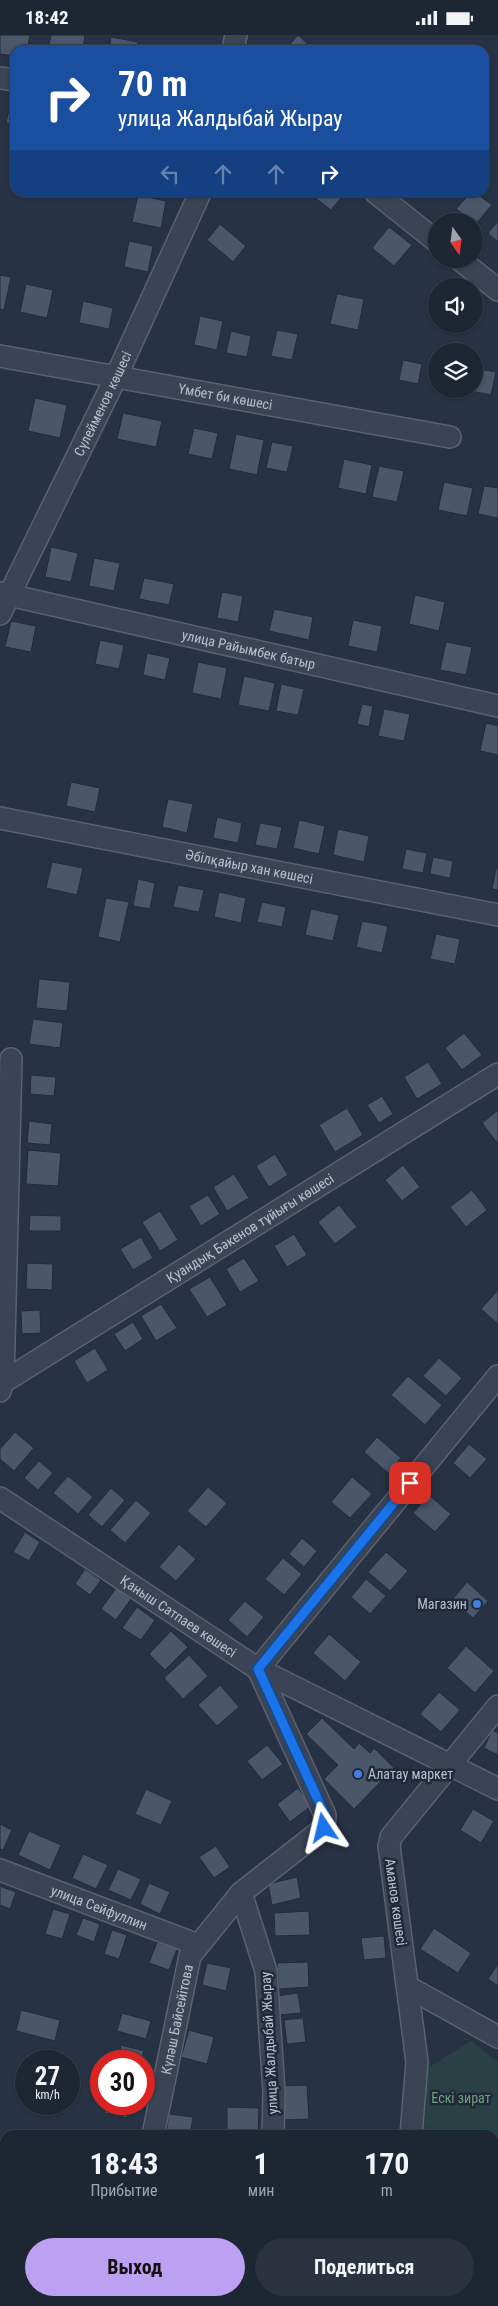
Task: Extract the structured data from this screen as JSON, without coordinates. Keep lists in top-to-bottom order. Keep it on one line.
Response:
{"streets":{"street":["Үмбет би көшесі","Сүлейменов көшесі","улица Райымбек батыр","Әбілқайыр хан көшесі","Қуандық Бәкенов тұйығы көшесі","Қаныш Сатпаев көшесі","Аманов көшесі","улица Сейфуллин","Күләш Байсейітова","улица Жалдыбай Жырау"]},"crossings":[["Үмбет би көшесі","Сүлейменов көшесі"],["Сүлейменов көшесі","улица Райымбек батыр"],["Қаныш Сатпаев көшесі","Аманов көшесі"],["улица Сейфуллин","Күләш Байсейітова"],["Күләш Байсейітова","улица Жалдыбай Жырау"]],"parks":["Ескі зират"],"places":["Магазин","Алатау маркет"],"north":"bottom","page":{"status":"18:42","turn":["70 m","улица Жалдыбай Жырау"],"speed":"27 km/h","limit":"30","eta":["18:43","Прибытие","1","мин","170","m"],"buttons":["Выход","Поделиться"]}}
